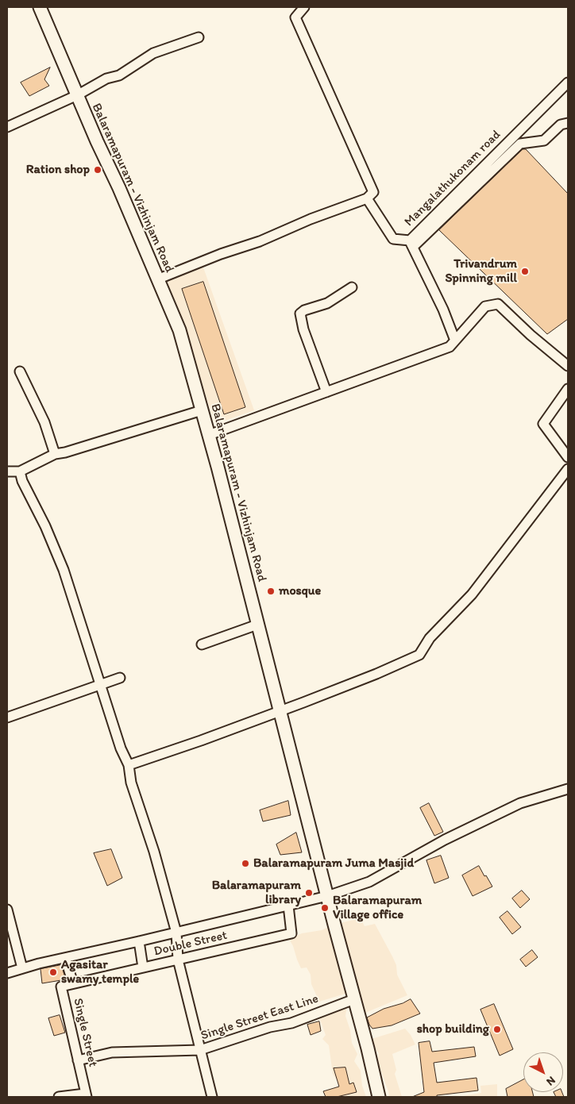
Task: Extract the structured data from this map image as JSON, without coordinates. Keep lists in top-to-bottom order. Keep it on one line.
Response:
{"streets":{"main road":["Balaramapuram - Vizhinjam Road"],"street":["Mangalathukonam road","Double Street","Single Street East Line","Single Street"]},"crossings":[["Balaramapuram - Vizhinjam Road","Single Street East Line"],["Double Street","Single Street"],["Single Street East Line","Single Street"]],"places":["Ration shop","Trivandrum Spinning mill","mosque","Balaramapuram Juma Masjid","Balaramapuram library","Balaramapuram Village office","Agasitar swamy temple","shop building"],"north":"bottom right"}
